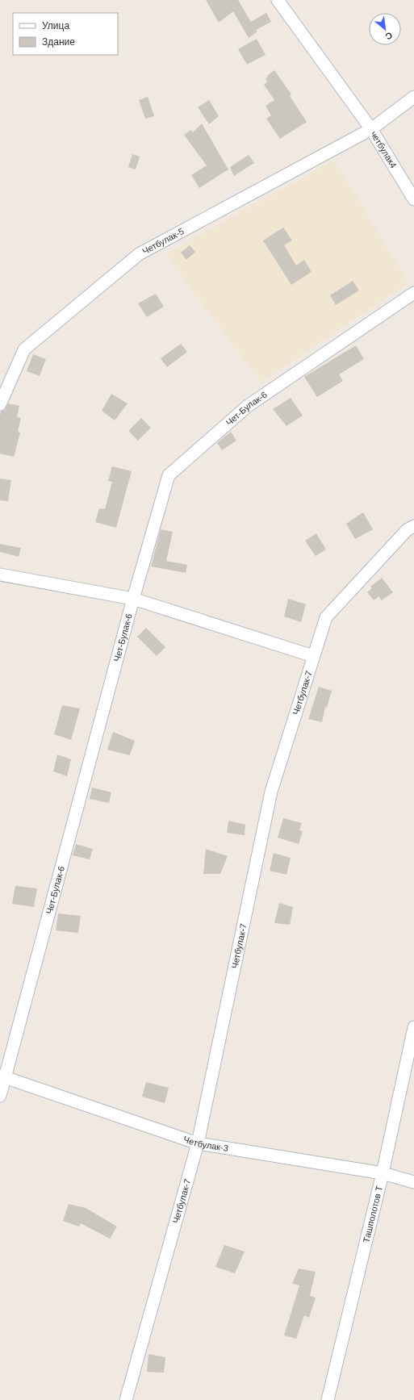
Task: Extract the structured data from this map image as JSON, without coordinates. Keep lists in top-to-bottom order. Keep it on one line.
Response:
{"streets":{"street":["четбулак4","Четбулак-5","Чет-Булак-6","Четбулак-7","Четбулак-3","Ташполотов Т"]},"crossings":[["четбулак4","Четбулак-5"],["Чет-Булак-6","Четбулак-3"],["Четбулак-7","Четбулак-3"],["Четбулак-3","Ташполотов Т"]],"legend":["Улица","Здание"],"north":"bottom right"}
